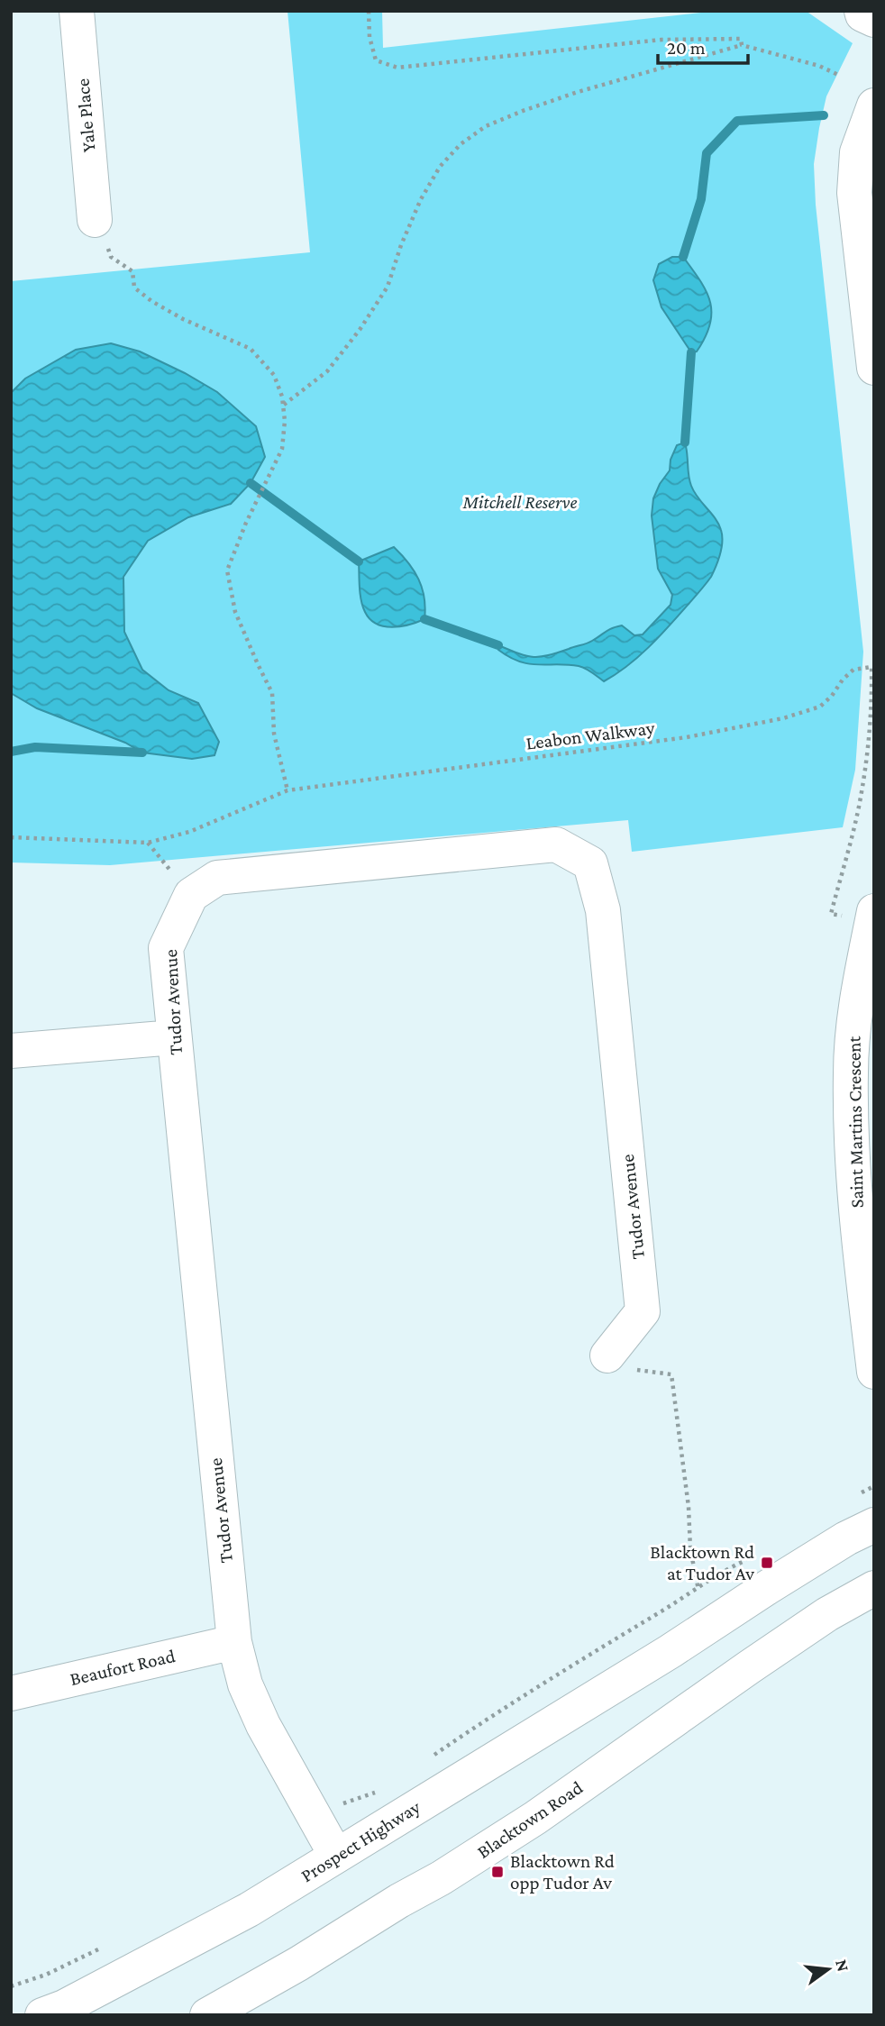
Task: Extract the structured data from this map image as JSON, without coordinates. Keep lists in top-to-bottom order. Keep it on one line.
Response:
{"streets":{"street":["Yale Place","Tudor Avenue","Saint Martins Crescent","Beaufort Road","Blacktown Road","Prospect Highway"],"path":["Leabon Walkway"]},"crossings":[["Leabon Walkway","Saint Martins Crescent"],["Tudor Avenue","Beaufort Road"],["Tudor Avenue","Prospect Highway"]],"parks":["Mitchell Reserve"],"places":{"transit":["Blacktown Rd at Tudor Av","Blacktown Rd opp Tudor Av"]},"scale_bar":"20 m","north":"right"}
